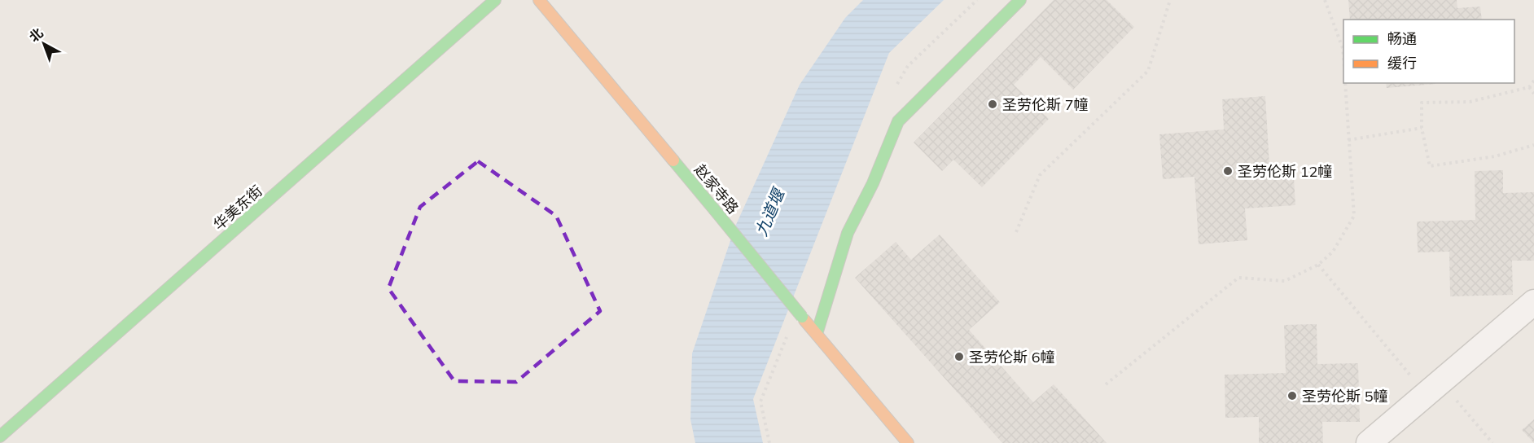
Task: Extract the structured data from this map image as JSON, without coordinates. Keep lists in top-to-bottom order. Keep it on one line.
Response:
{"streets":{"street":["赵家寺路","华美东街"]},"water":["九道堰"],"places":["圣劳伦斯 7幢","圣劳伦斯 12幢","圣劳伦斯 6幢","圣劳伦斯 5幢"],"legend":["畅通","缓行"],"north":"top left"}
